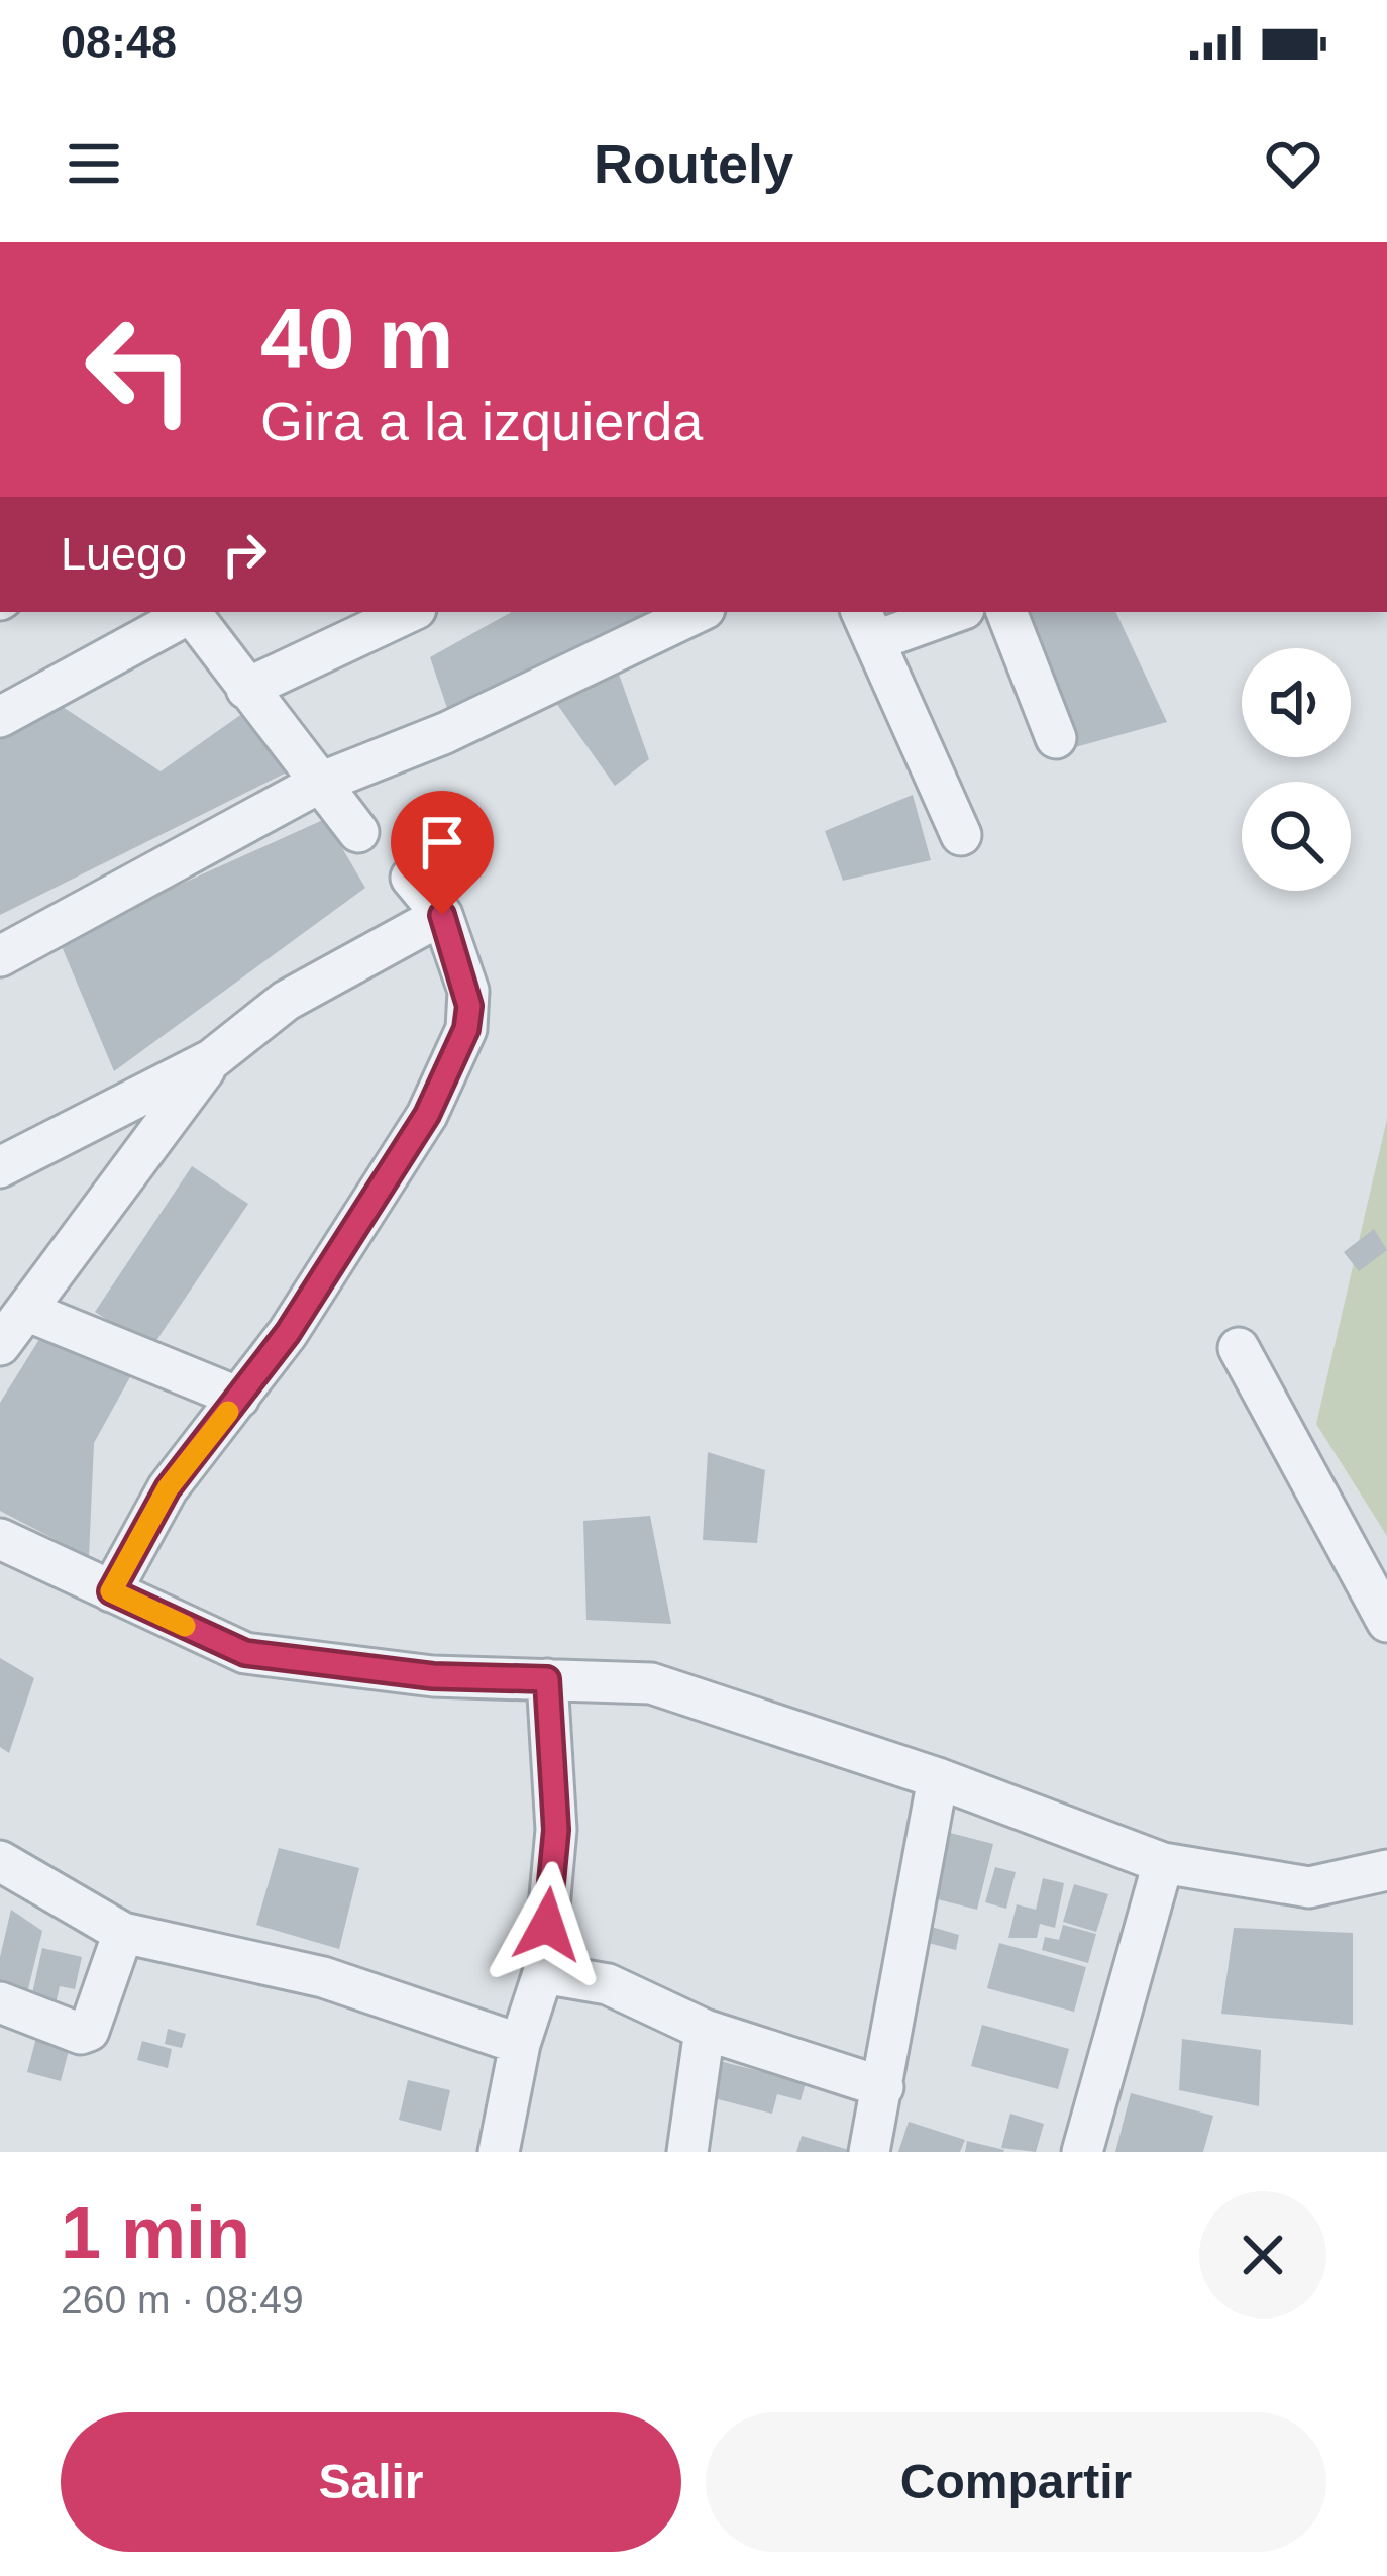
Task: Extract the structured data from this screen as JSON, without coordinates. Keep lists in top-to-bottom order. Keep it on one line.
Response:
{"page":{"status":"08:48","header":"Routely","turn":["40 m","Gira a la izquierda"],"then":"Luego","heading":["1 min","260 m · 08:49"],"buttons":["Salir","Compartir"]}}
